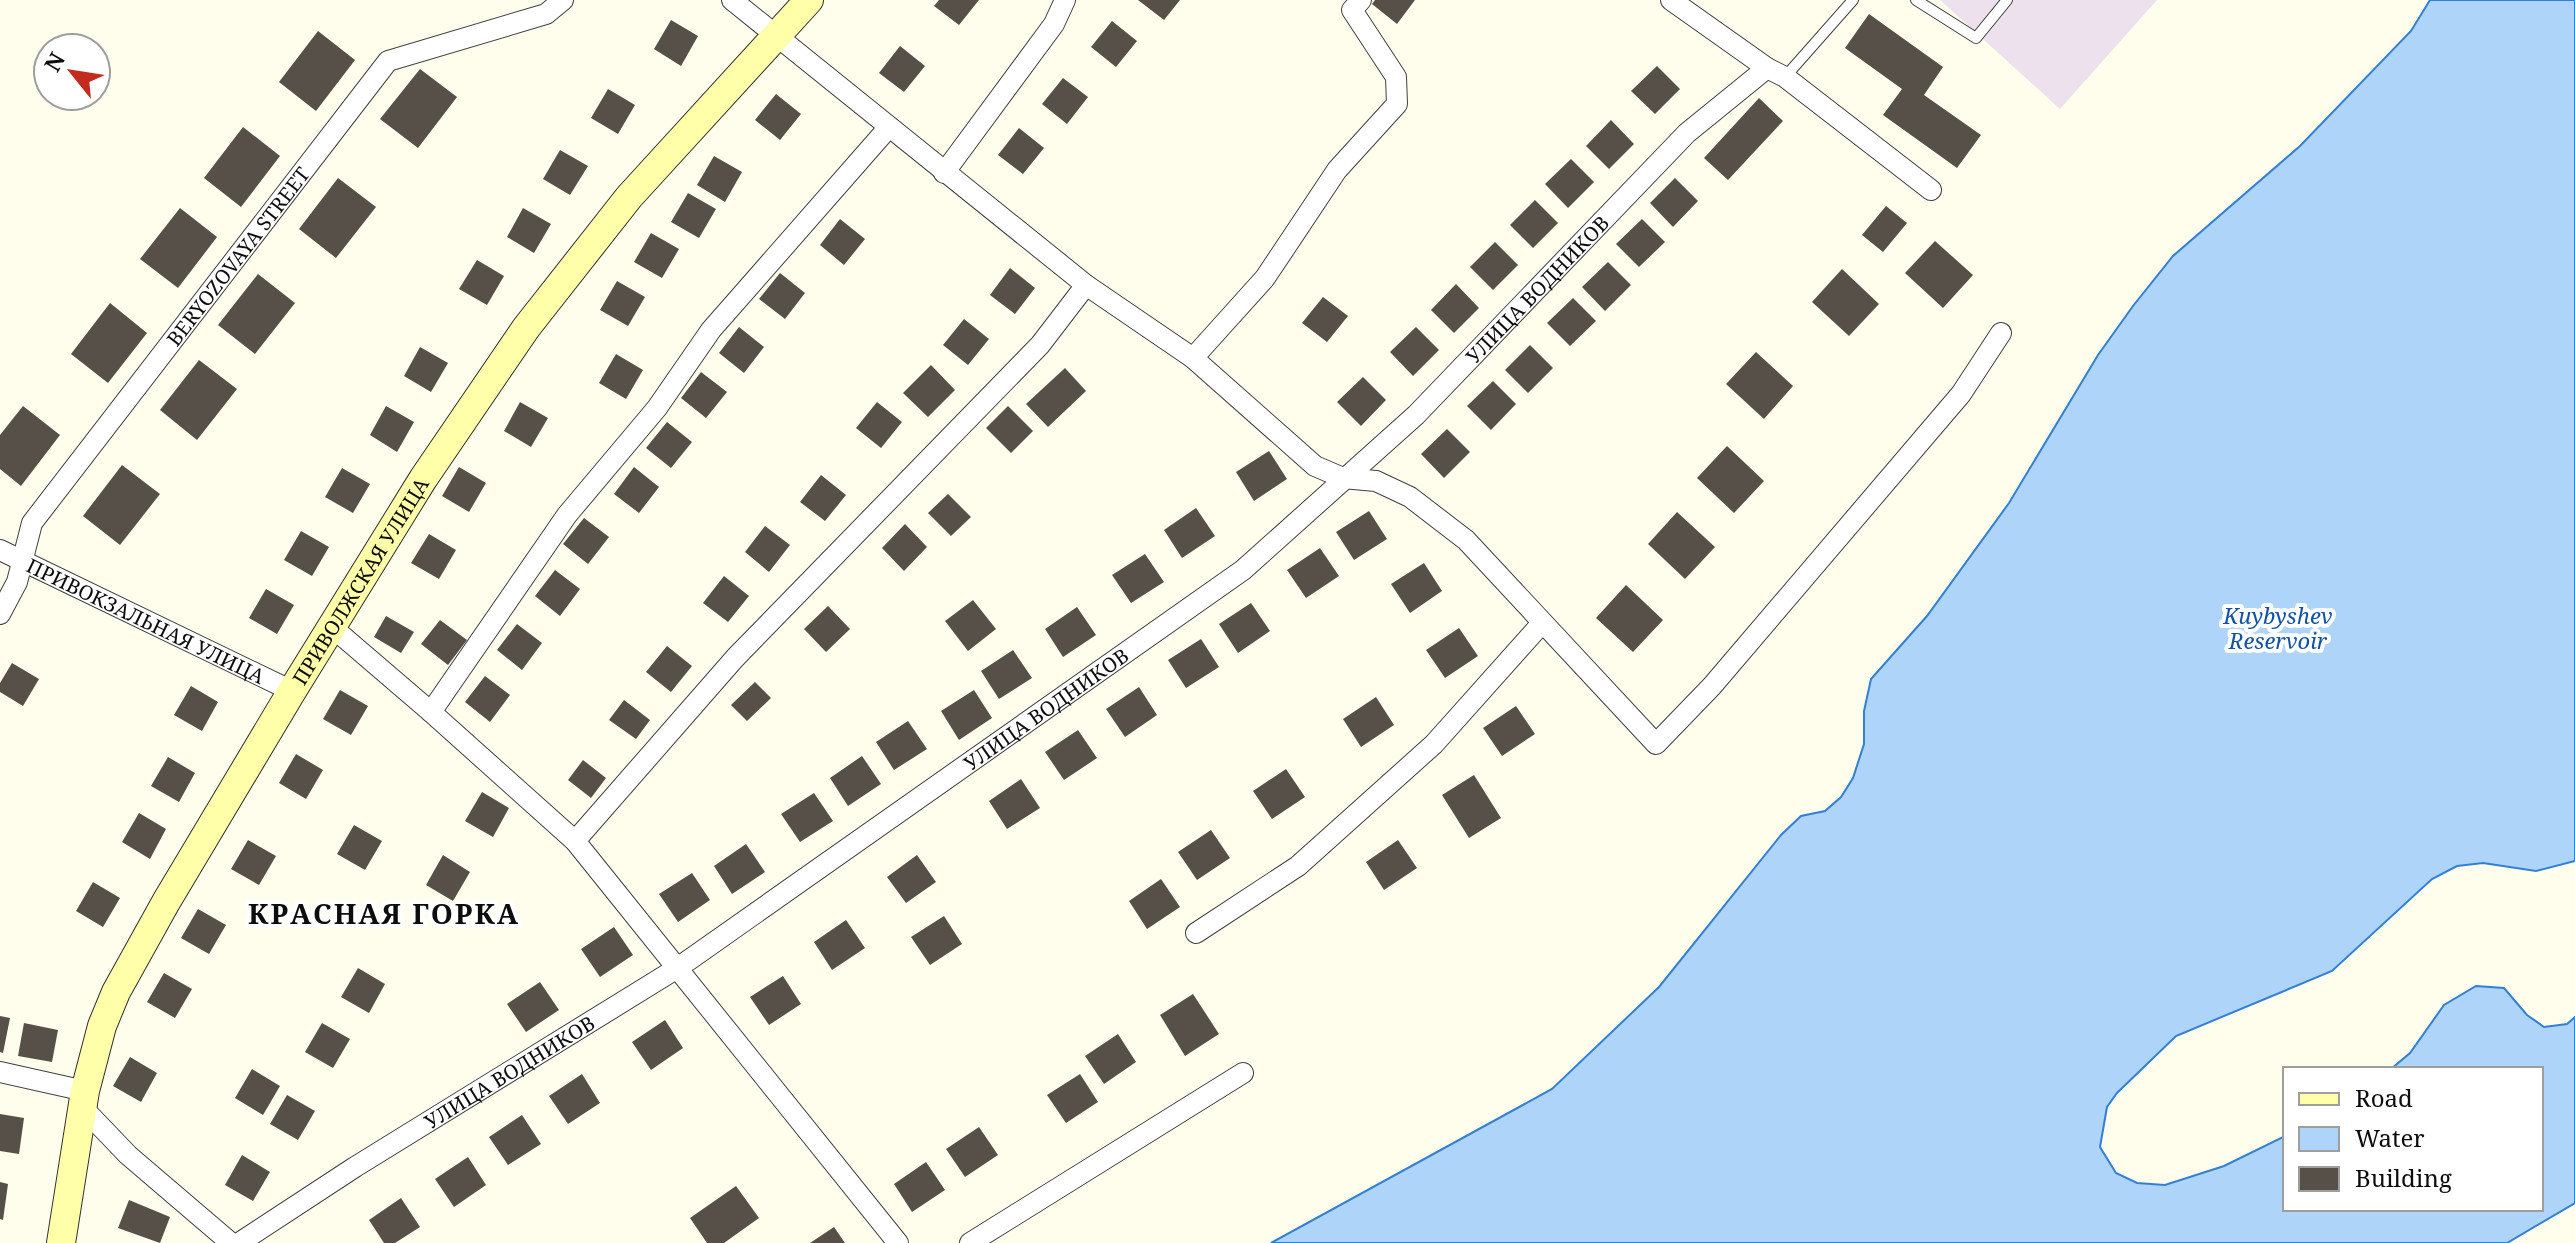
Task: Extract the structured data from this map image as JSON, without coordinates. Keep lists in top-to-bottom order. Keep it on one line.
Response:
{"streets":{"main road":["ПРИВОЛЖСКАЯ УЛИЦА"],"street":["BERYOZOVAYA STREET","УЛИЦА ВОДНИКОВ","ПРИВОКЗАЛЬНАЯ УЛИЦА"]},"crossings":[["BERYOZOVAYA STREET","ПРИВОКЗАЛЬНАЯ УЛИЦА"],["ПРИВОЛЖСКАЯ УЛИЦА","ПРИВОКЗАЛЬНАЯ УЛИЦА"]],"districts":["КРАСНАЯ ГОРКА"],"water":["Kuybyshev Reservoir"],"legend":["Road","Water","Building"],"north":"top left"}
